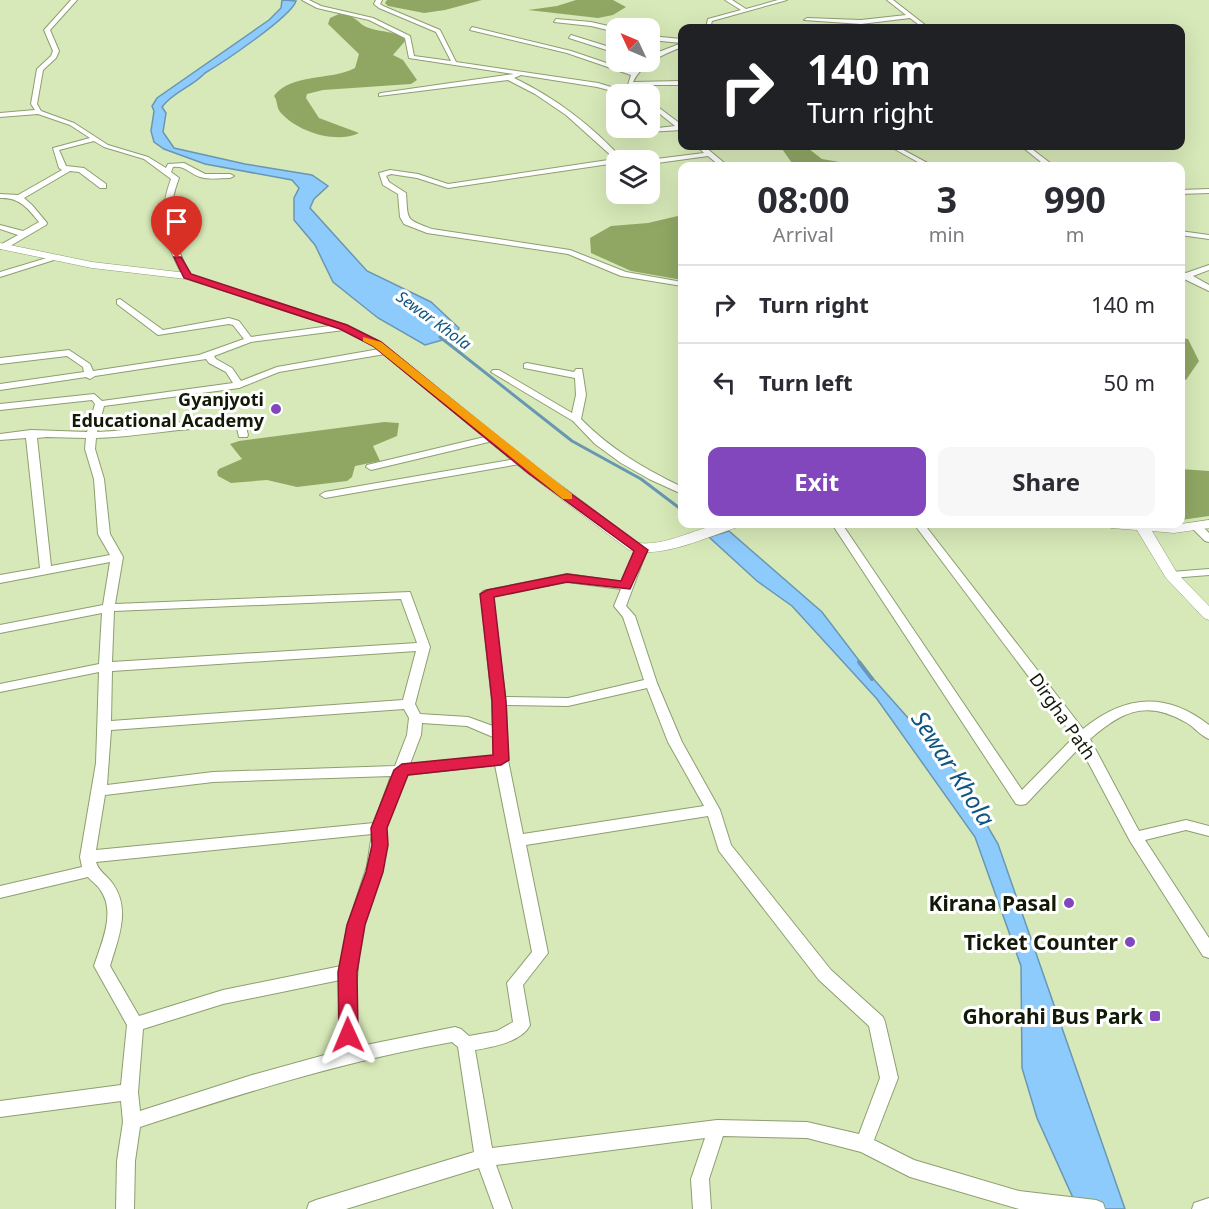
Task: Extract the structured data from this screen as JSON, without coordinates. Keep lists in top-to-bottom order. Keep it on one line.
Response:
{"streets":{"street":["Dirgha Path"]},"water":["Sewar Khola"],"places":{"other":["Gyanjyoti Educational Academy","Kirana Pasal","Ticket Counter"],"transit":["Ghorahi Bus Park"]},"north":"top left","page":{"turn":["140 m","Turn right"],"eta":["08:00","Arrival","3","min","990","m"],"list":[{"name":"Turn right","value":"140 m"},{"name":"Turn left","value":"50 m"}],"buttons":["Exit","Share"]}}
